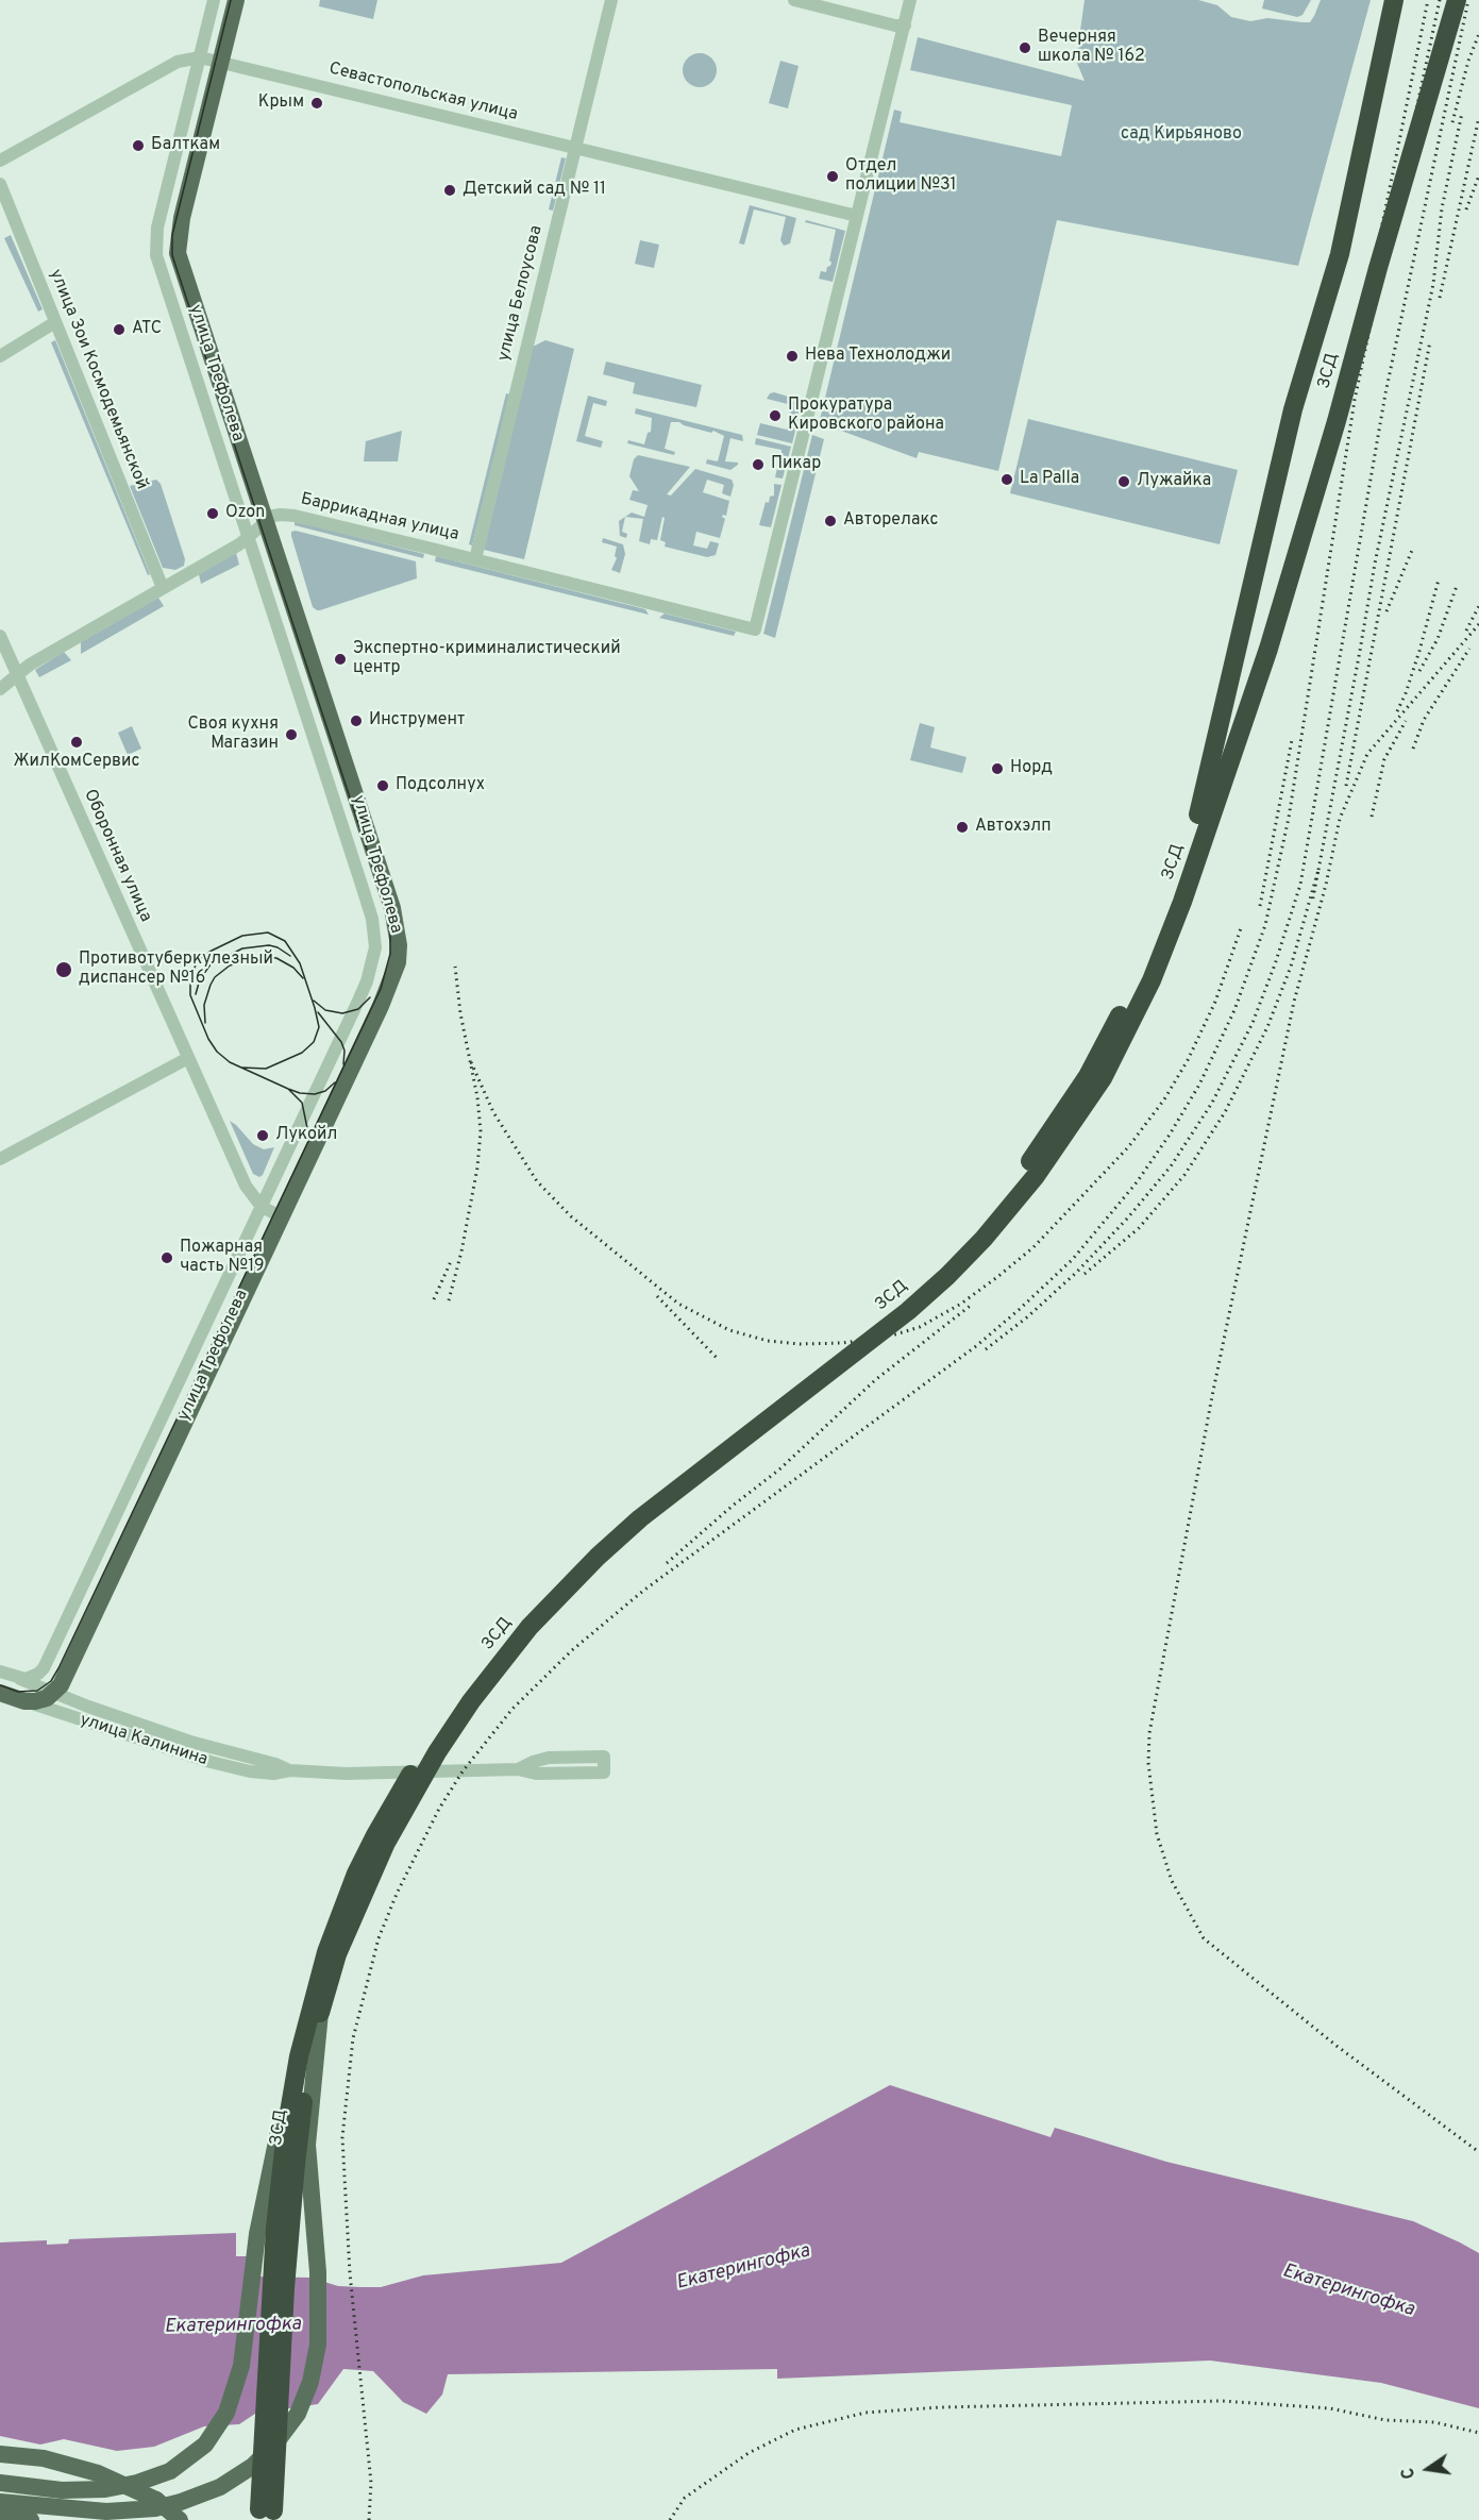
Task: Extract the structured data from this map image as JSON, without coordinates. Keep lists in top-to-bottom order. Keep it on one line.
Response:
{"streets":{"highway":["ЗСД"],"main road":["улица Трефолева","улица Калинина"],"street":["Севастопольская улица","улица Белоусова","улица Зои Космодемьянской","Баррикадная улица","Оборонная улица"]},"crossings":[["Севастопольская улица","улица Белоусова"],["Севастопольская улица","улица Трефолева"],["Севастопольская улица","Баррикадная улица"],["улица Белоусова","Баррикадная улица"],["улица Трефолева","Баррикадная улица"],["улица Трефолева","Оборонная улица"],["улица Трефолева","улица Калинина"],["улица Зои Космодемьянской","Баррикадная улица"],["Баррикадная улица","Оборонная улица"]],"water":["Екатерингофка"],"parks":["сад Кирьяново"],"places":["Вечерняя школа № 162","Крым","Балткам","Отдел полиции №31","Детский сад № 11","АТС","Нева Технолоджи","Прокуратура Кировского района","Пикар","La Palla","Лужайка","Ozon","Авторелакс","Экспертно-криминалистический центр","Инструмент","Своя кухня Магазин","ЖилКомСервис","Норд","Подсолнух","Автохэлп","Противотуберкулезный диспансер №16","Лукойл","Пожарная часть №19"],"north":"left"}
